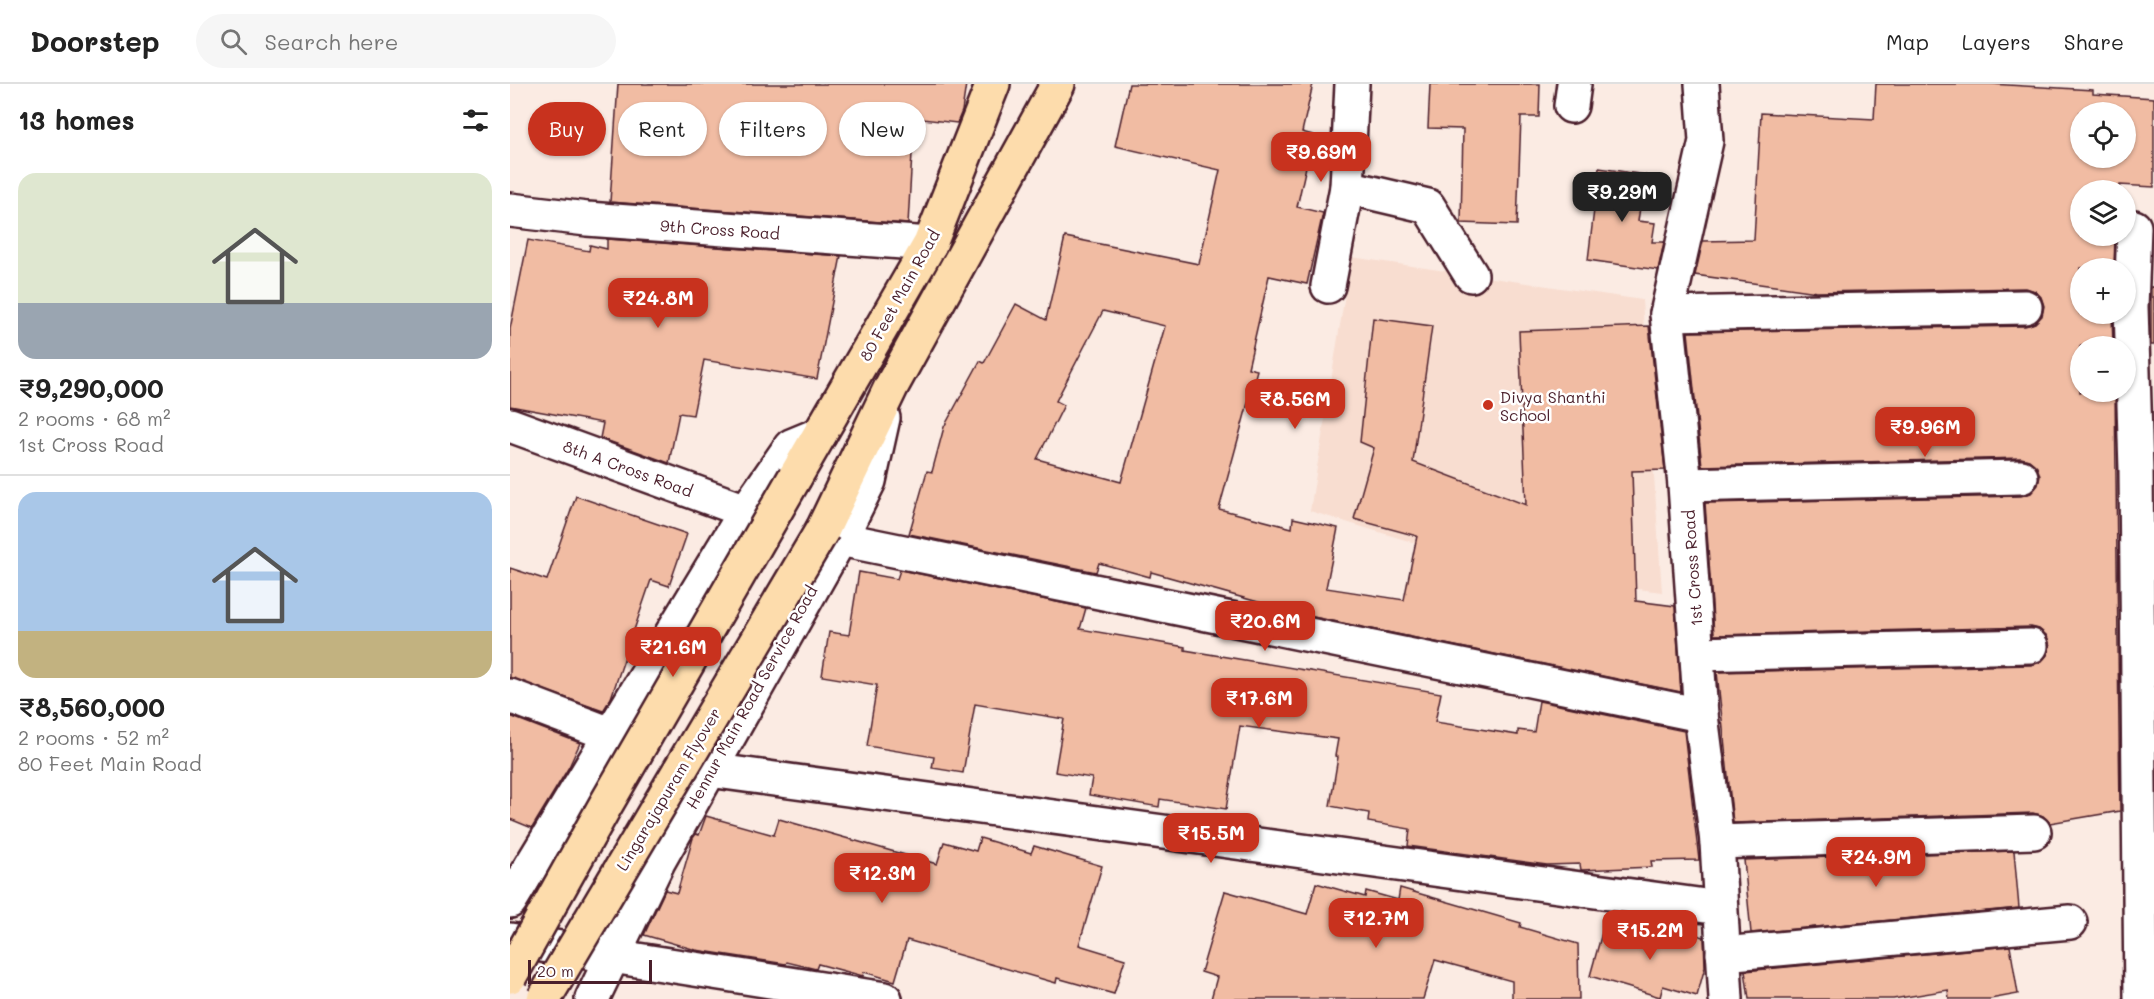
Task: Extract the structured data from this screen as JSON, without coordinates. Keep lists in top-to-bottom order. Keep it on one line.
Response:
{"streets":{"main road":["80 Feet Main Road","Lingarajapuram Flyover"],"street":["9th Cross Road","8th A Cross Road","1st Cross Road","Hennur Main Road Service Road"]},"crossings":[["9th Cross Road","80 Feet Main Road"],["Hennur Main Road Service Road","Lingarajapuram Flyover"]],"places":["Divya Shanthi School"],"scale_bar":"20 m","page":{"header":"Doorstep","search":"Search here","nav":["Map","Layers","Share"],"heading":"13 homes","map_buttons":["+","−"],"chip":["Buy","Rent","Filters","New"],"price":["₹9.69M","₹9.29M","₹24.8M","₹8.56M","₹9.96M","₹20.6M","₹21.6M","₹17.6M","₹15.5M","₹24.9M","₹12.3M","₹12.7M","₹15.2M"],"list":[{"name":"₹9,290,000","note":"2 rooms · 68 m² · 1st Cross Road"},{"name":"₹8,560,000","note":"2 rooms · 52 m² · 80 Feet Main Road"}],"scale":"20 m"}}
